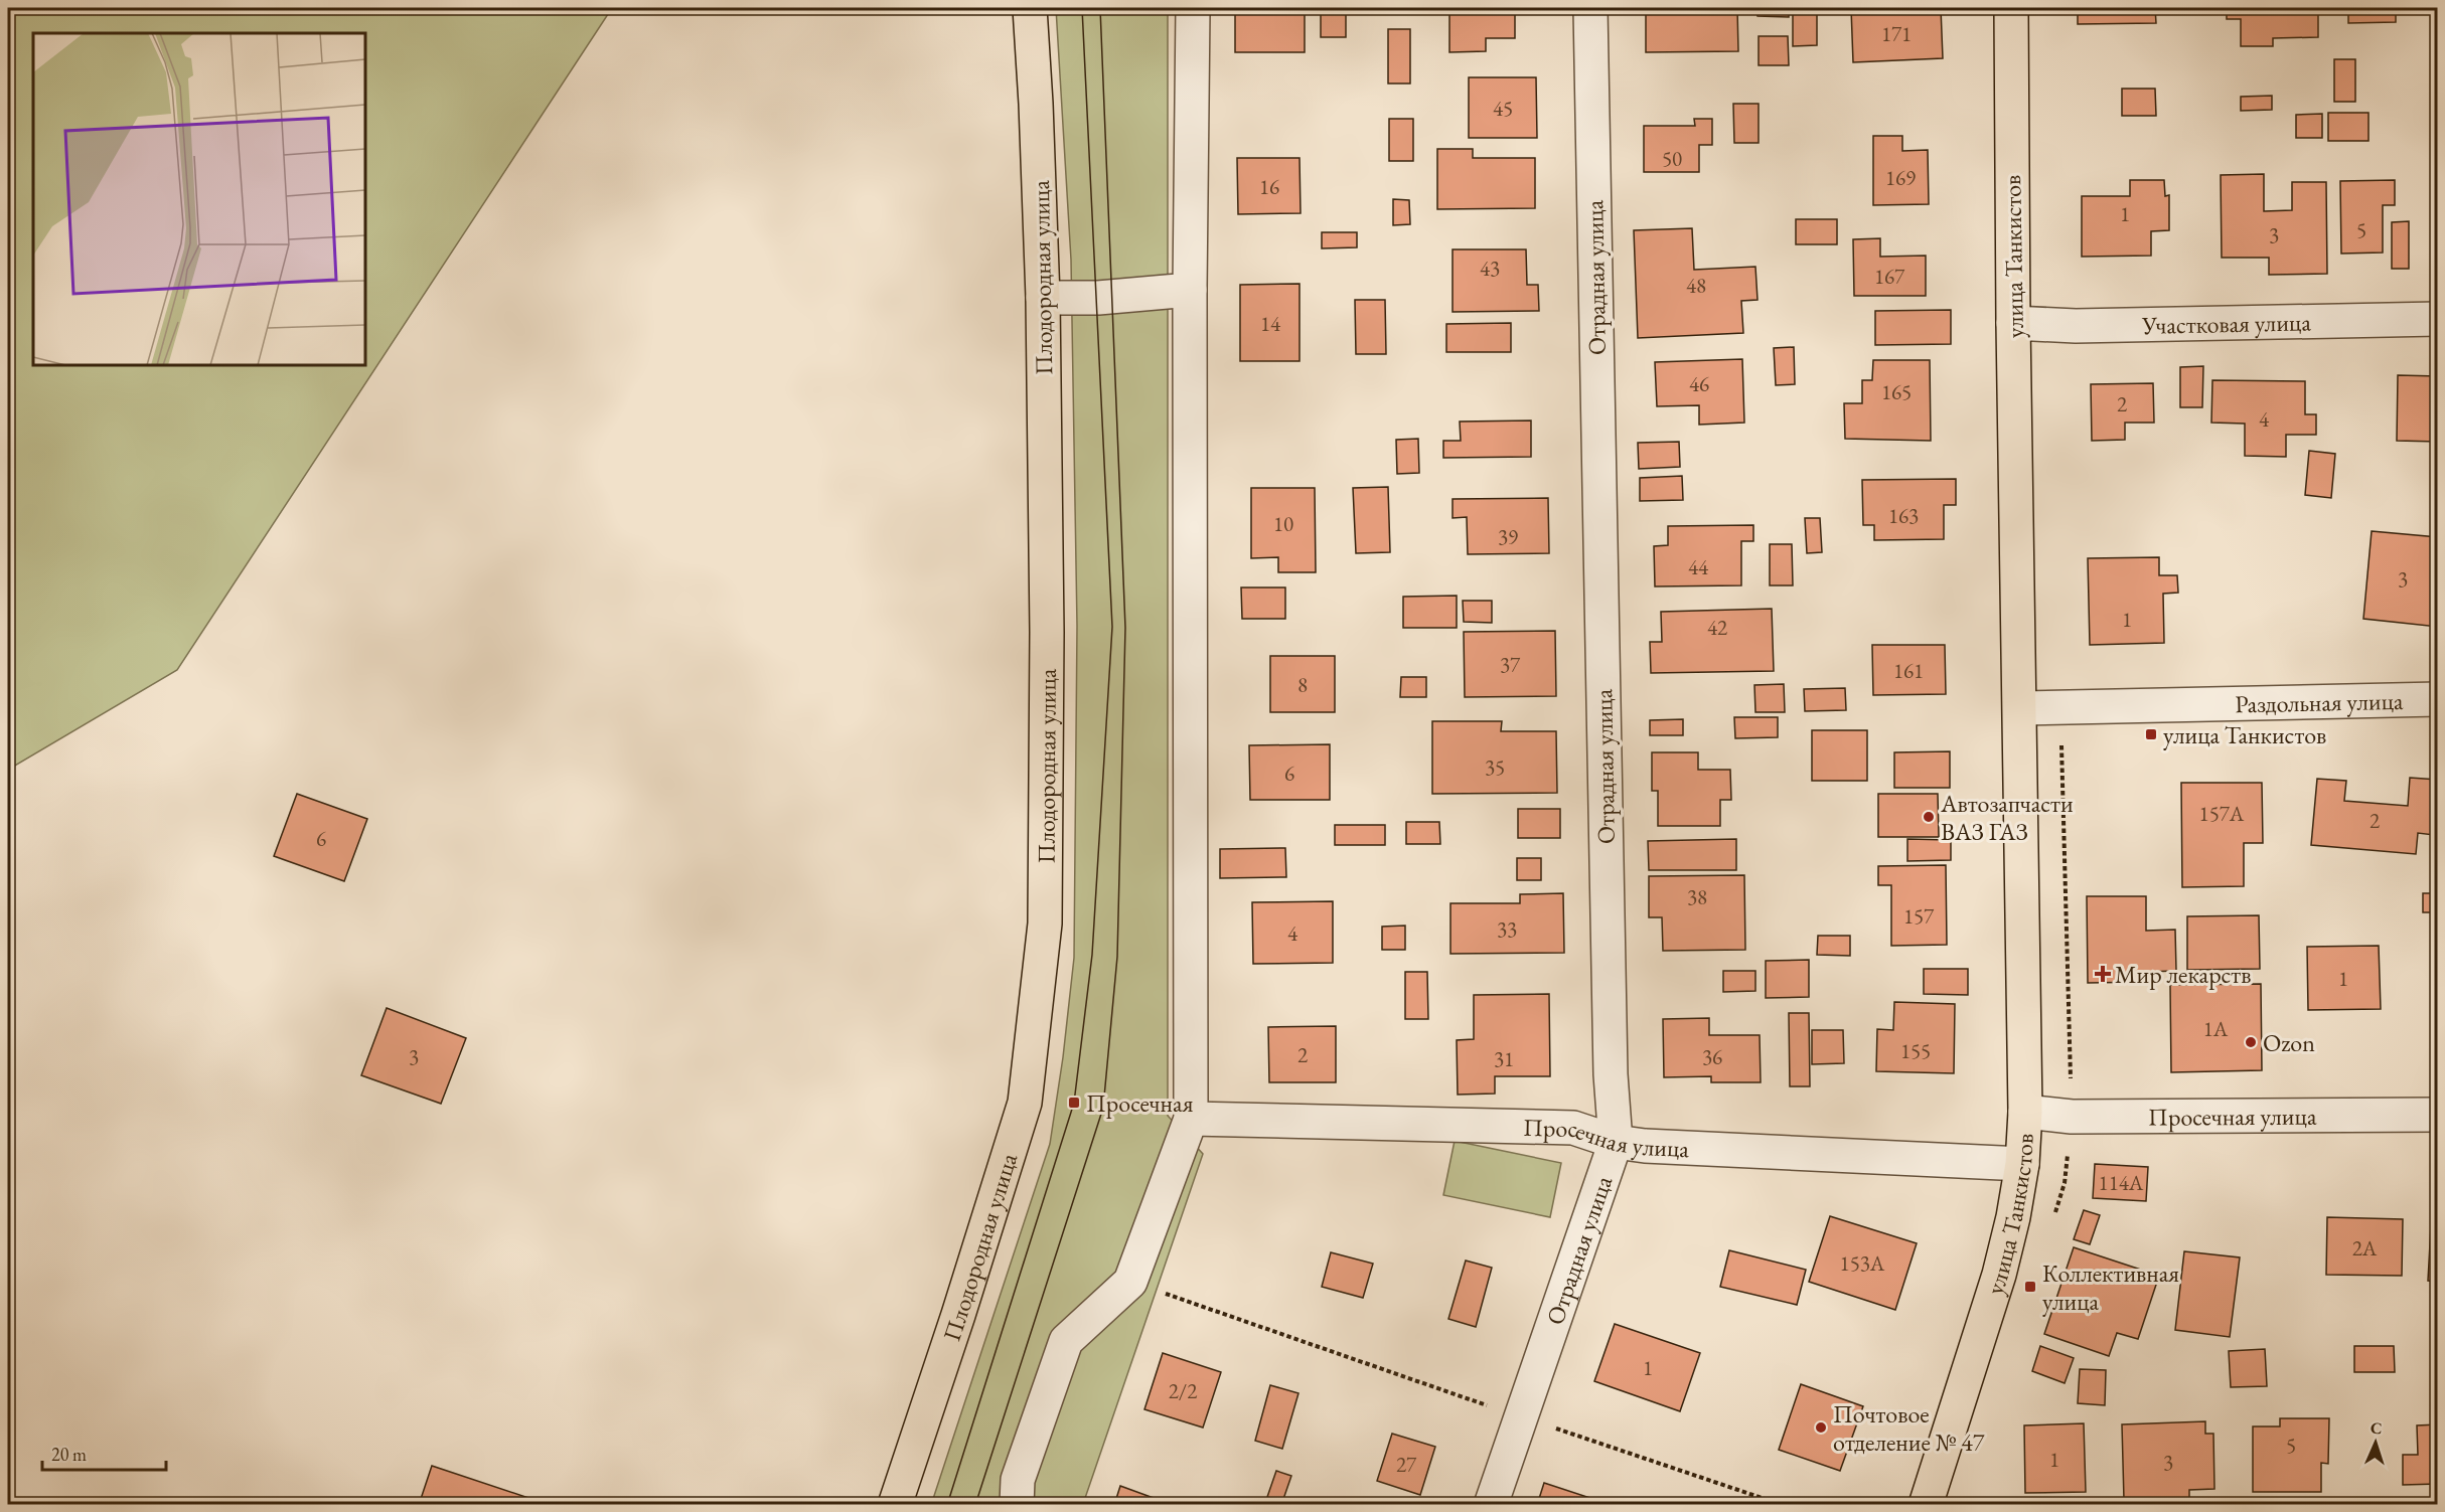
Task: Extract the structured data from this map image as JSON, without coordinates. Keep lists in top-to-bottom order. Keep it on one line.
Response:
{"streets":{"main road":["улица Танкистов","Плодородная улица"],"street":["Отрадная улица","Участковая улица","Раздольная улица","Просечная улица"]},"crossings":[["улица Танкистов","Участковая улица"],["улица Танкистов","Раздольная улица"],["улица Танкистов","Просечная улица"],["Отрадная улица","Просечная улица"]],"places":{"transit":["улица Танкистов","Просечная","Коллективная улица"],"other":["Автозапчасти ВАЗ ГАЗ","Ozon","Почтовое отделение № 47"],"health":["Мир лекарств"]},"house_numbers":["171","45","50","169","16","1","5","3","43","167","48","14","46","165","2","4","163","10","39","44","3","1","42","37","161","8","35","6","157А","2","6","38","157","33","4","1","1А","155","2","3","36","31","114А","2А","153А","1","2/2","5","1","3","27"],"scale_bar":"20 m","north":"top"}
